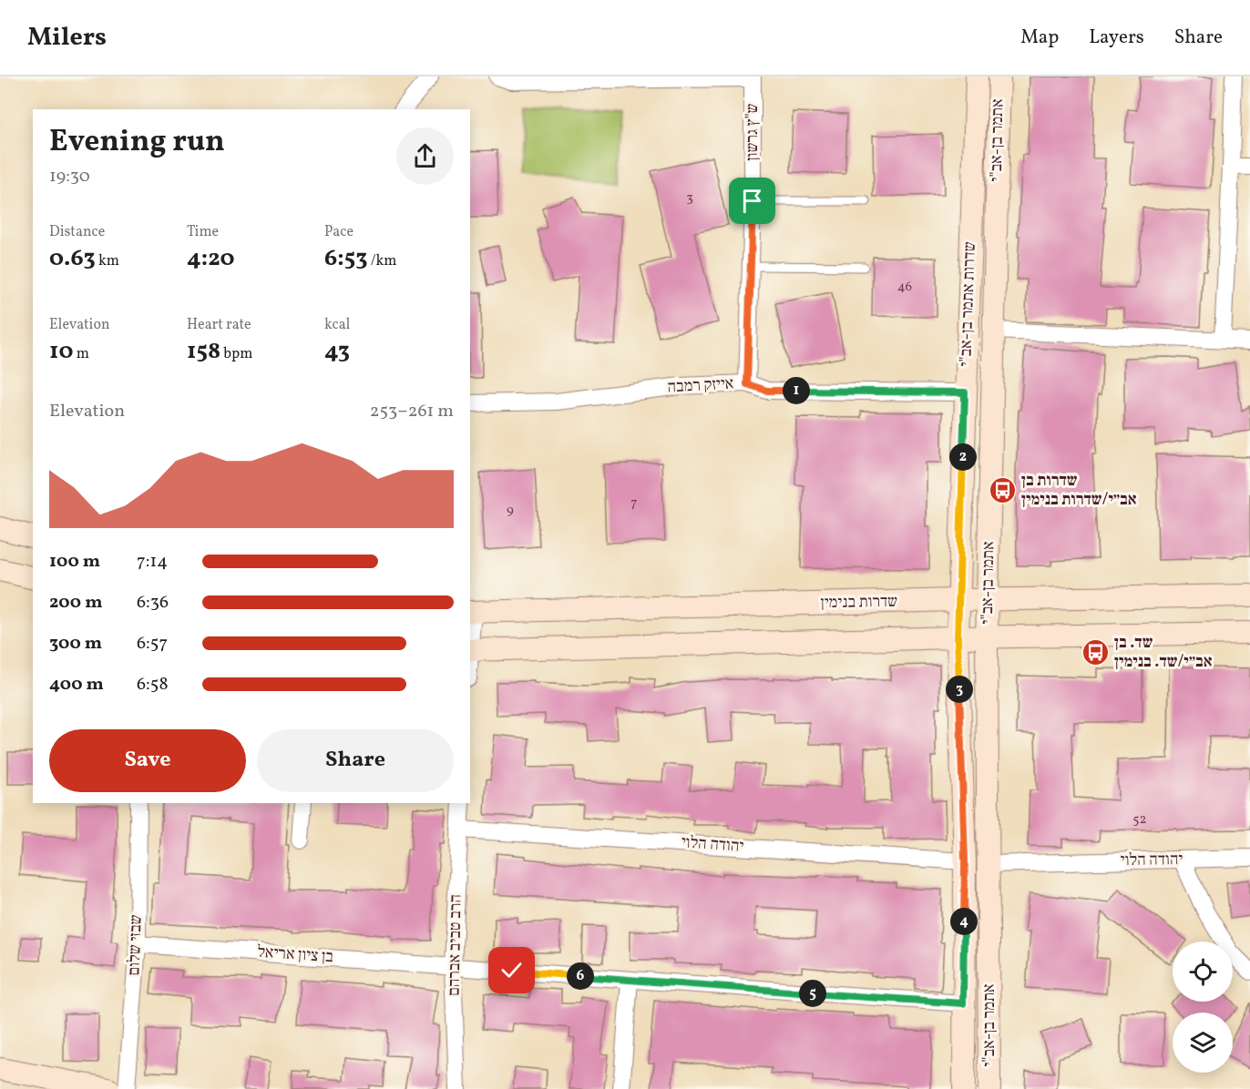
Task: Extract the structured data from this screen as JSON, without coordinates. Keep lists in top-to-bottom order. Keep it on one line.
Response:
{"streets":{"main road":["אתמר בן-אב\"י","שדרות אתמר בן-אב\"י","שדרות בנימין"],"street":["ש\"ץ גרשון","אייזק רמבה","יהודה הלוי","שבזי שלום","הרב טביב אברהם","בן ציון אריאל"]},"crossings":[["ש\"ץ גרשון","אייזק רמבה"],["אתמר בן-אב\"י","שדרות בנימין"],["אתמר בן-אב\"י","יהודה הלוי"],["שדרות אתמר בן-אב\"י","אייזק רמבה"],["שדרות אתמר בן-אב\"י","שדרות בנימין"],["שדרות אתמר בן-אב\"י","יהודה הלוי"],["שדרות אתמר בן-אב\"י","בן ציון אריאל"],["יהודה הלוי","הרב טביב אברהם"],["שבזי שלום","בן ציון אריאל"],["הרב טביב אברהם","בן ציון אריאל"]],"places":{"bus stop":["שדרות בן אב״י/שדרות בנימין","שד. בן אב״י/שד. בנימין"]},"house_numbers":["3","46","7","9","52"],"page":{"header":"Milers","nav":["Map","Layers","Share"],"heading":["Evening run","19:30"],"stats":[["Distance","0.63 km"],["Time","4:20"],["Pace","6:53 /km"],["Elevation","10 m"],["Heart rate","158 bpm"],["kcal","43"]],"pins":["1","2","3","4","6","5"],"chart":["Elevation","253–261 m"],"list":[{"name":"100 m","note":"7:14"},{"name":"200 m","note":"6:36"},{"name":"300 m","note":"6:57"},{"name":"400 m","note":"6:58"}],"buttons":["Save","Share"]}}
